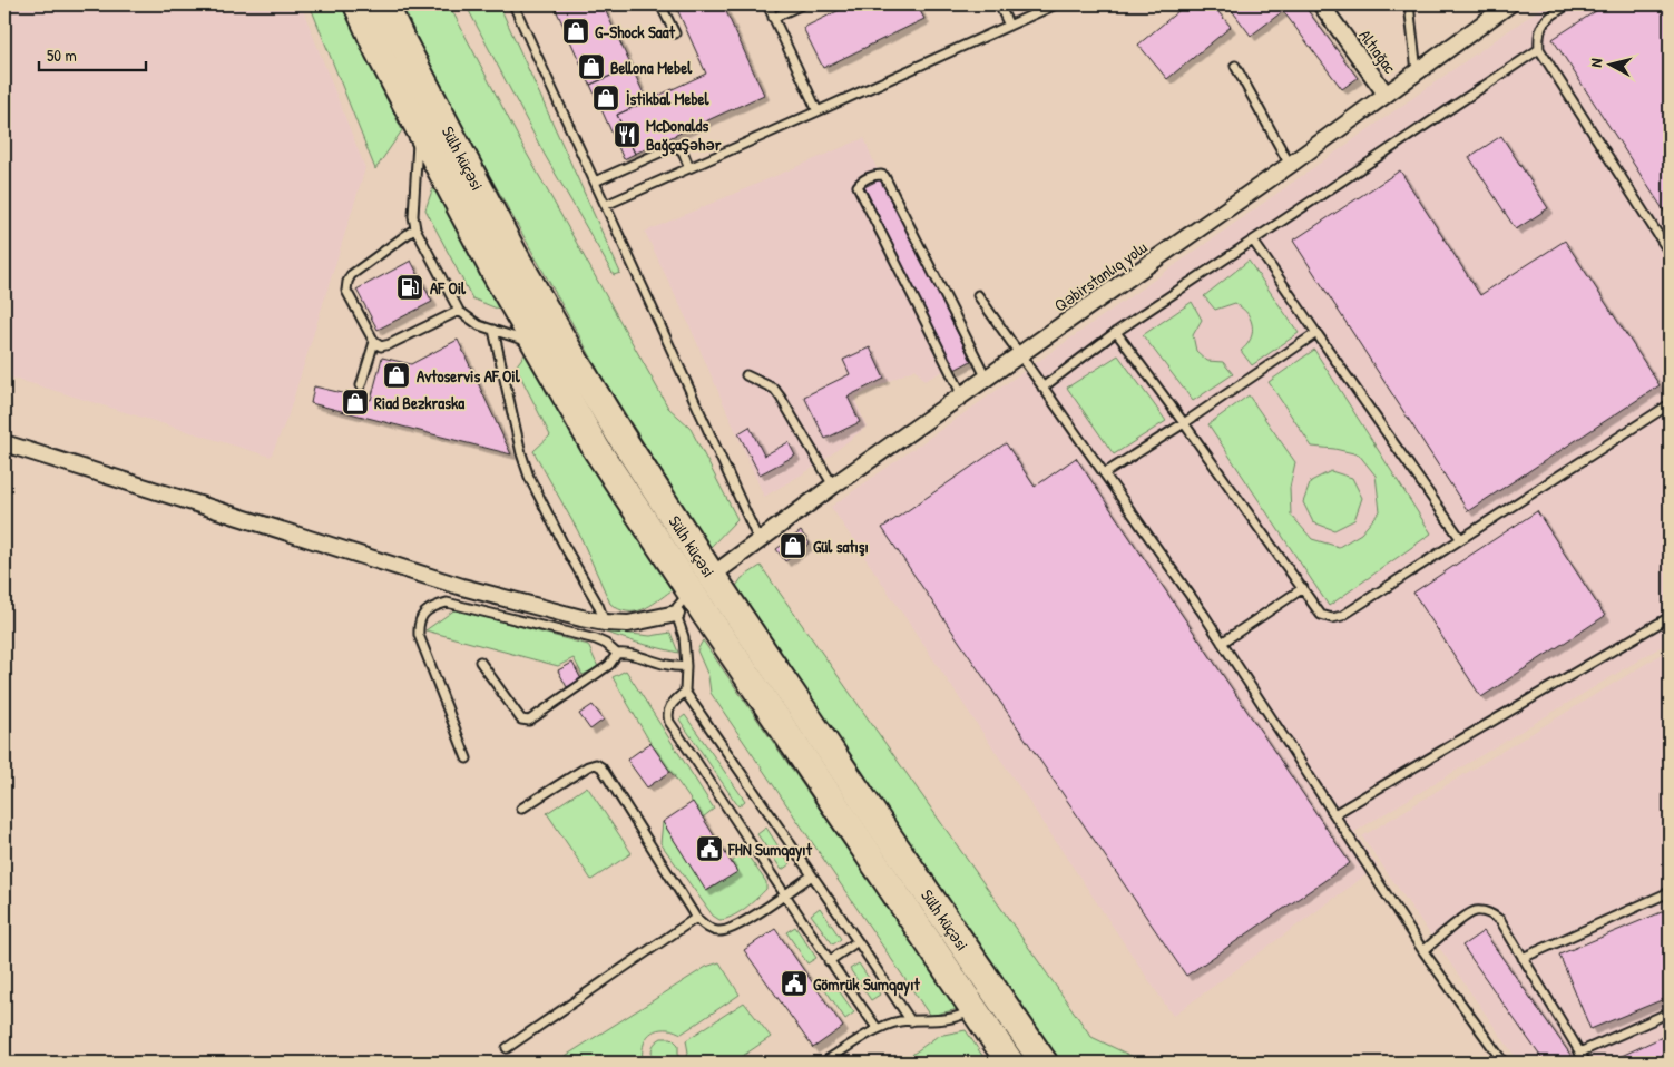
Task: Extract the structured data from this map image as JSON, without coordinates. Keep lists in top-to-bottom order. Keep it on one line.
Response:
{"streets":{"highway":["Sülh küçəsi"],"street":["Altıağac","Qəbirstanlıq yolu"]},"crossings":[["Altıağac","Qəbirstanlıq yolu"],["Sülh küçəsi","Qəbirstanlıq yolu"]],"places":{"shop":["G-Shock Saat","Bellona Mebel","İstikbal Mebel","Avtoservis AF Oil","Riad Bezkraska","Gül satışı"],"restaurant":["McDonalds BağçaŞəhər"],"fuel station":["AF Oil"],"public building":["FHN Sumqayıt","Gömrük Sumqayıt"]},"scale_bar":"50 m","north":"left"}
